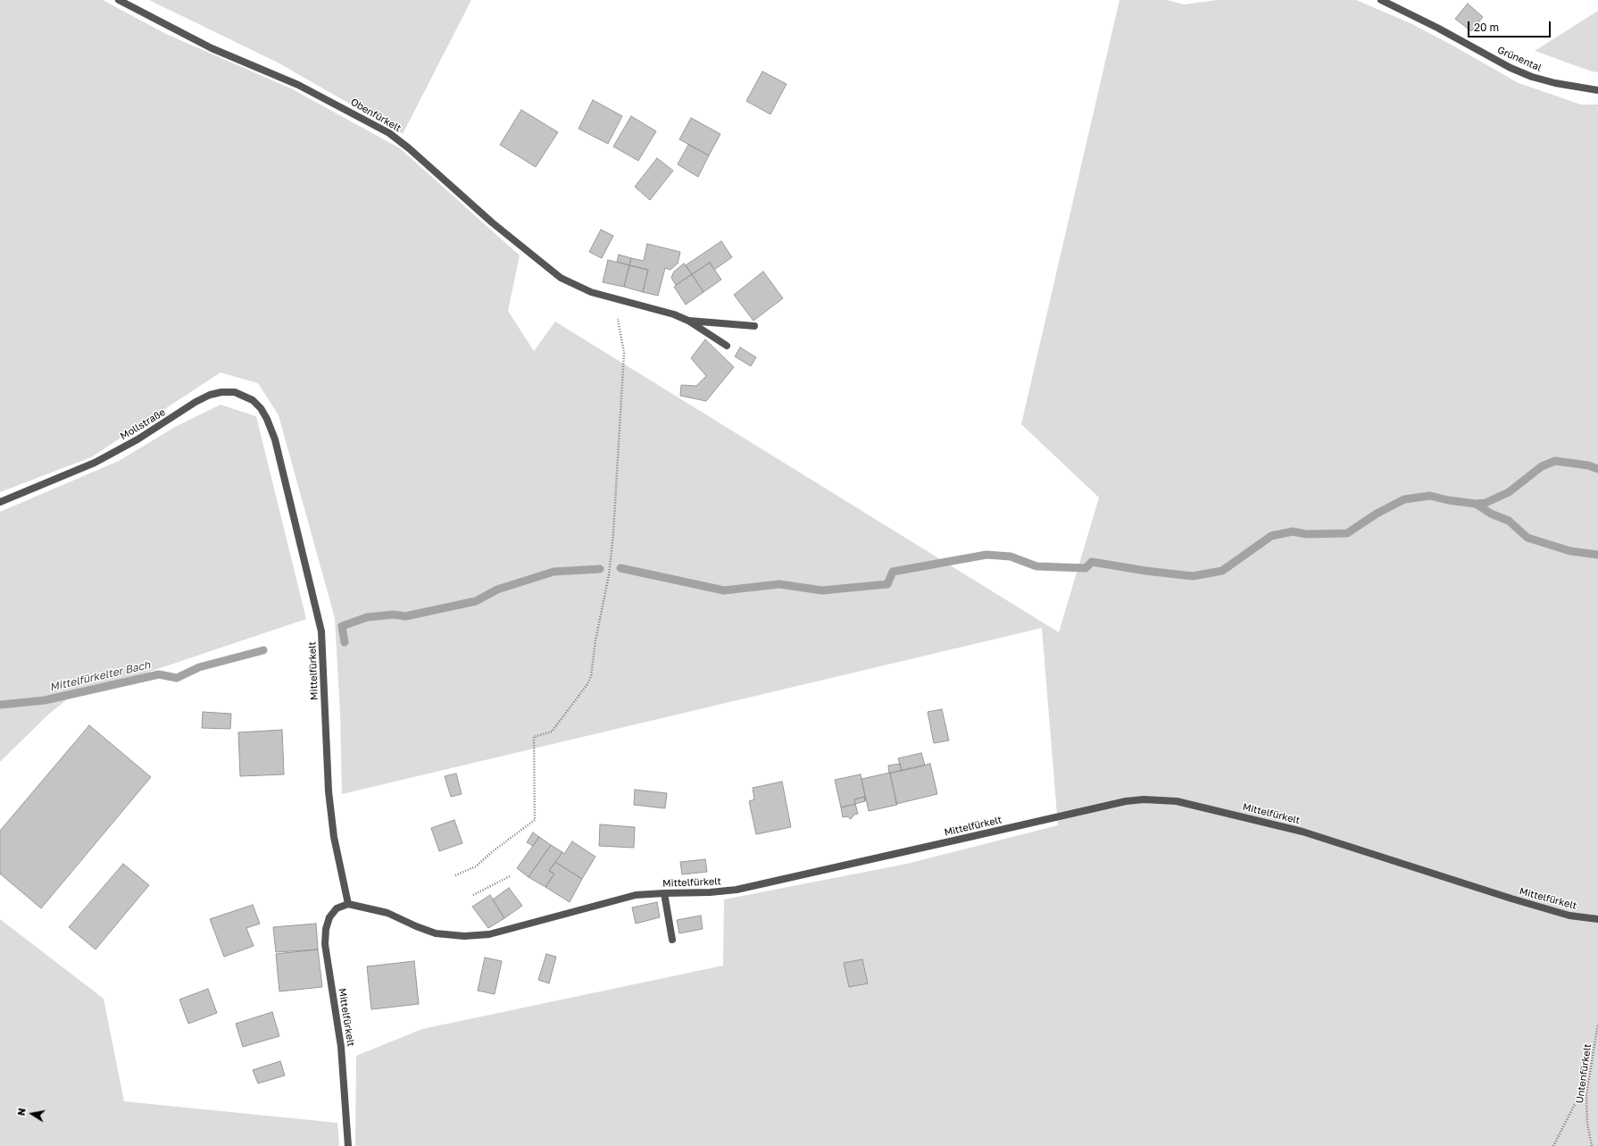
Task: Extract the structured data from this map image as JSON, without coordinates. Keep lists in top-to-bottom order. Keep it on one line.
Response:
{"streets":{"street":["Grünental","Obenfürkelt","Mollstraße","Mittelfürkelt"],"path":["Untenfürkelt"]},"crossings":[["Mollstraße","Mittelfürkelt"]],"water":["Mittelfürkelter Bach"],"scale_bar":"20 m","north":"left"}
